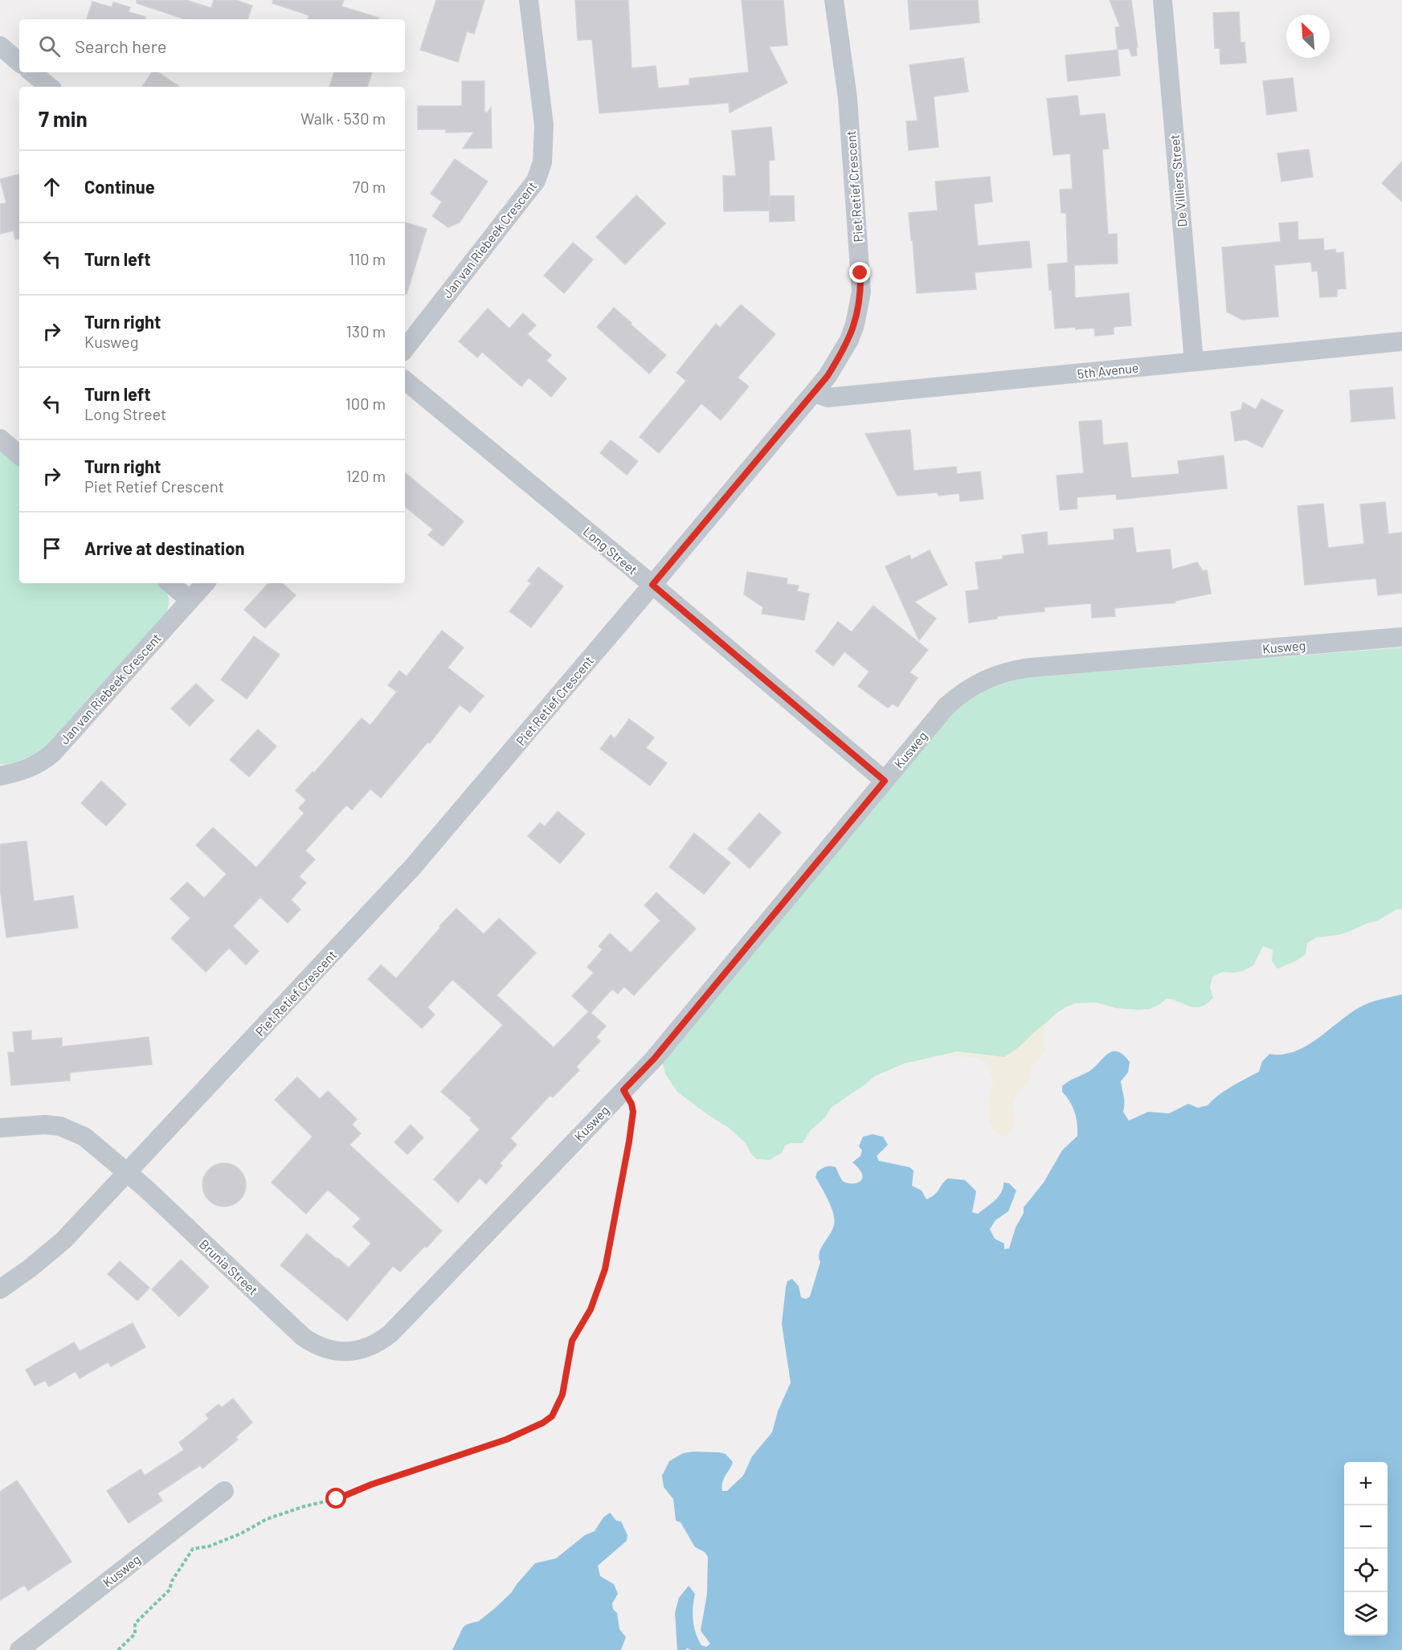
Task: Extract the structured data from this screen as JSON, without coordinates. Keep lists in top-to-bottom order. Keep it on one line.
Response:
{"streets":{"street":["De Villiers Street","Piet Retief Crescent","Jan van Riebeek Crescent","5th Avenue","Long Street","Kusweg","Brunia Street"]},"crossings":[["De Villiers Street","5th Avenue"],["Piet Retief Crescent","5th Avenue"],["Piet Retief Crescent","Long Street"],["Piet Retief Crescent","Brunia Street"],["Long Street","Kusweg"],["Kusweg","Brunia Street"]],"north":"top left","page":{"search":"Search here","heading":["7 min","Walk · 530 m"],"list":[["Continue","70 m"],["Turn left","110 m"],["Turn right","Kusweg","130 m"],["Turn left","Long Street","100 m"],["Turn right","Piet Retief Crescent","120 m"],"Arrive at destination"],"map_buttons":["+","−"]}}
